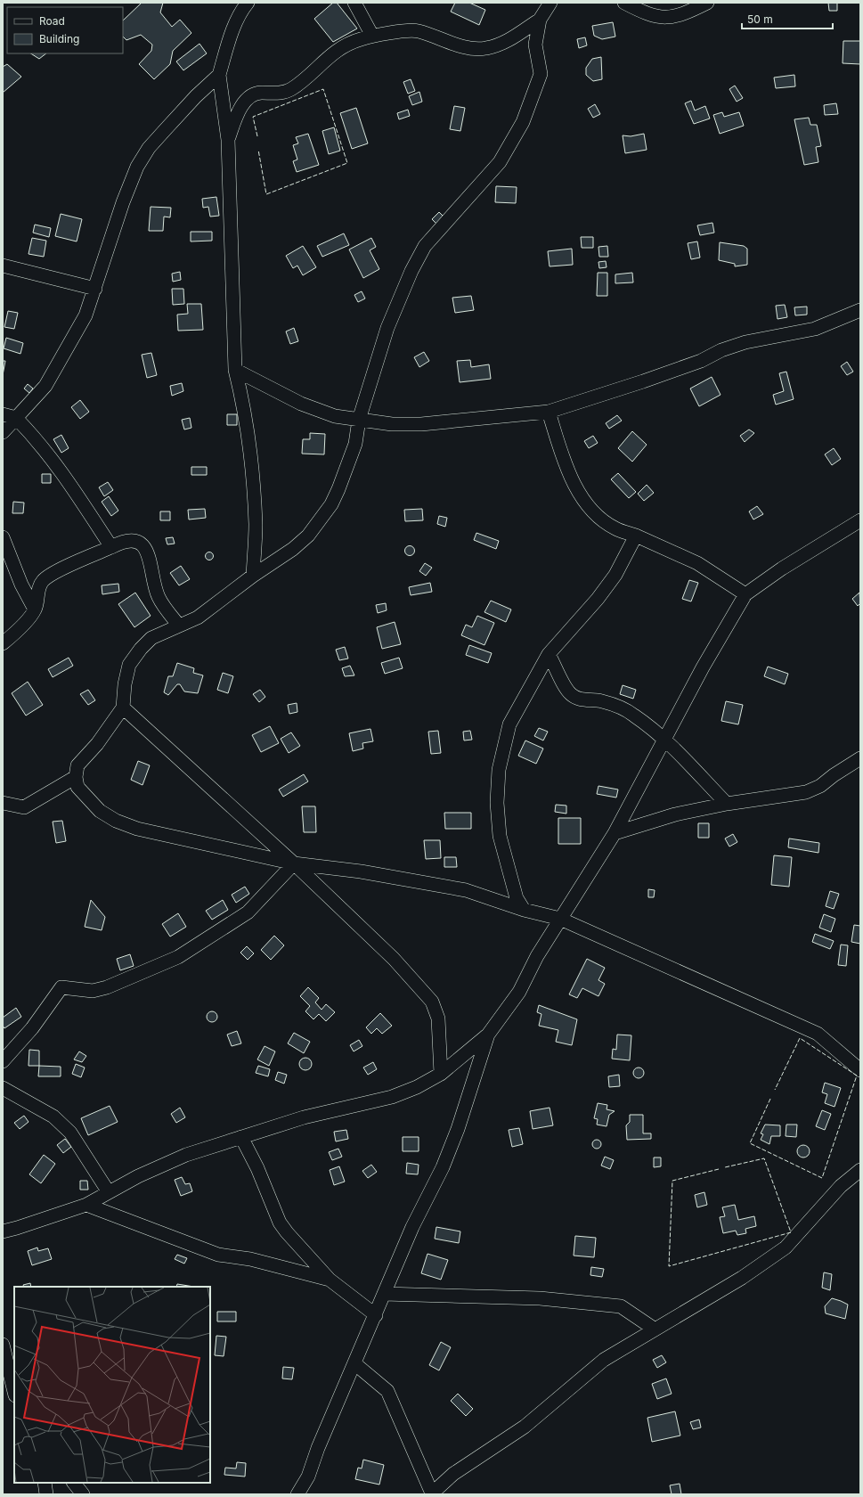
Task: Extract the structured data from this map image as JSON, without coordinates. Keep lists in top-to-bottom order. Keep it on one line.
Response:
{"legend":["Road","Building"],"scale_bar":"50 m"}
